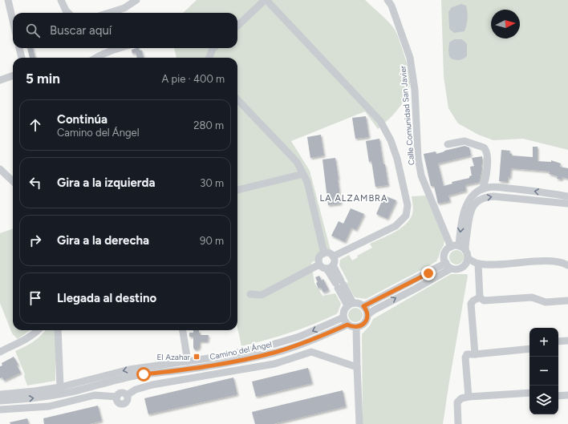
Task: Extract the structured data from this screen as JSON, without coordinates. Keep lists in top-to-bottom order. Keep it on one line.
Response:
{"streets":{"street":["Calle Comunidad San Javier","Camino del Ángel"]},"districts":["LA ALZAMBRA"],"places":{"transit":["El Azahar"]},"north":"right","page":{"search":"Buscar aquí","heading":["5 min","A pie · 400 m"],"list":[["Continúa","Camino del Ángel","280 m"],["Gira a la izquierda","30 m"],["Gira a la derecha","90 m"],"Llegada al destino"],"map_buttons":["+","−"]}}
